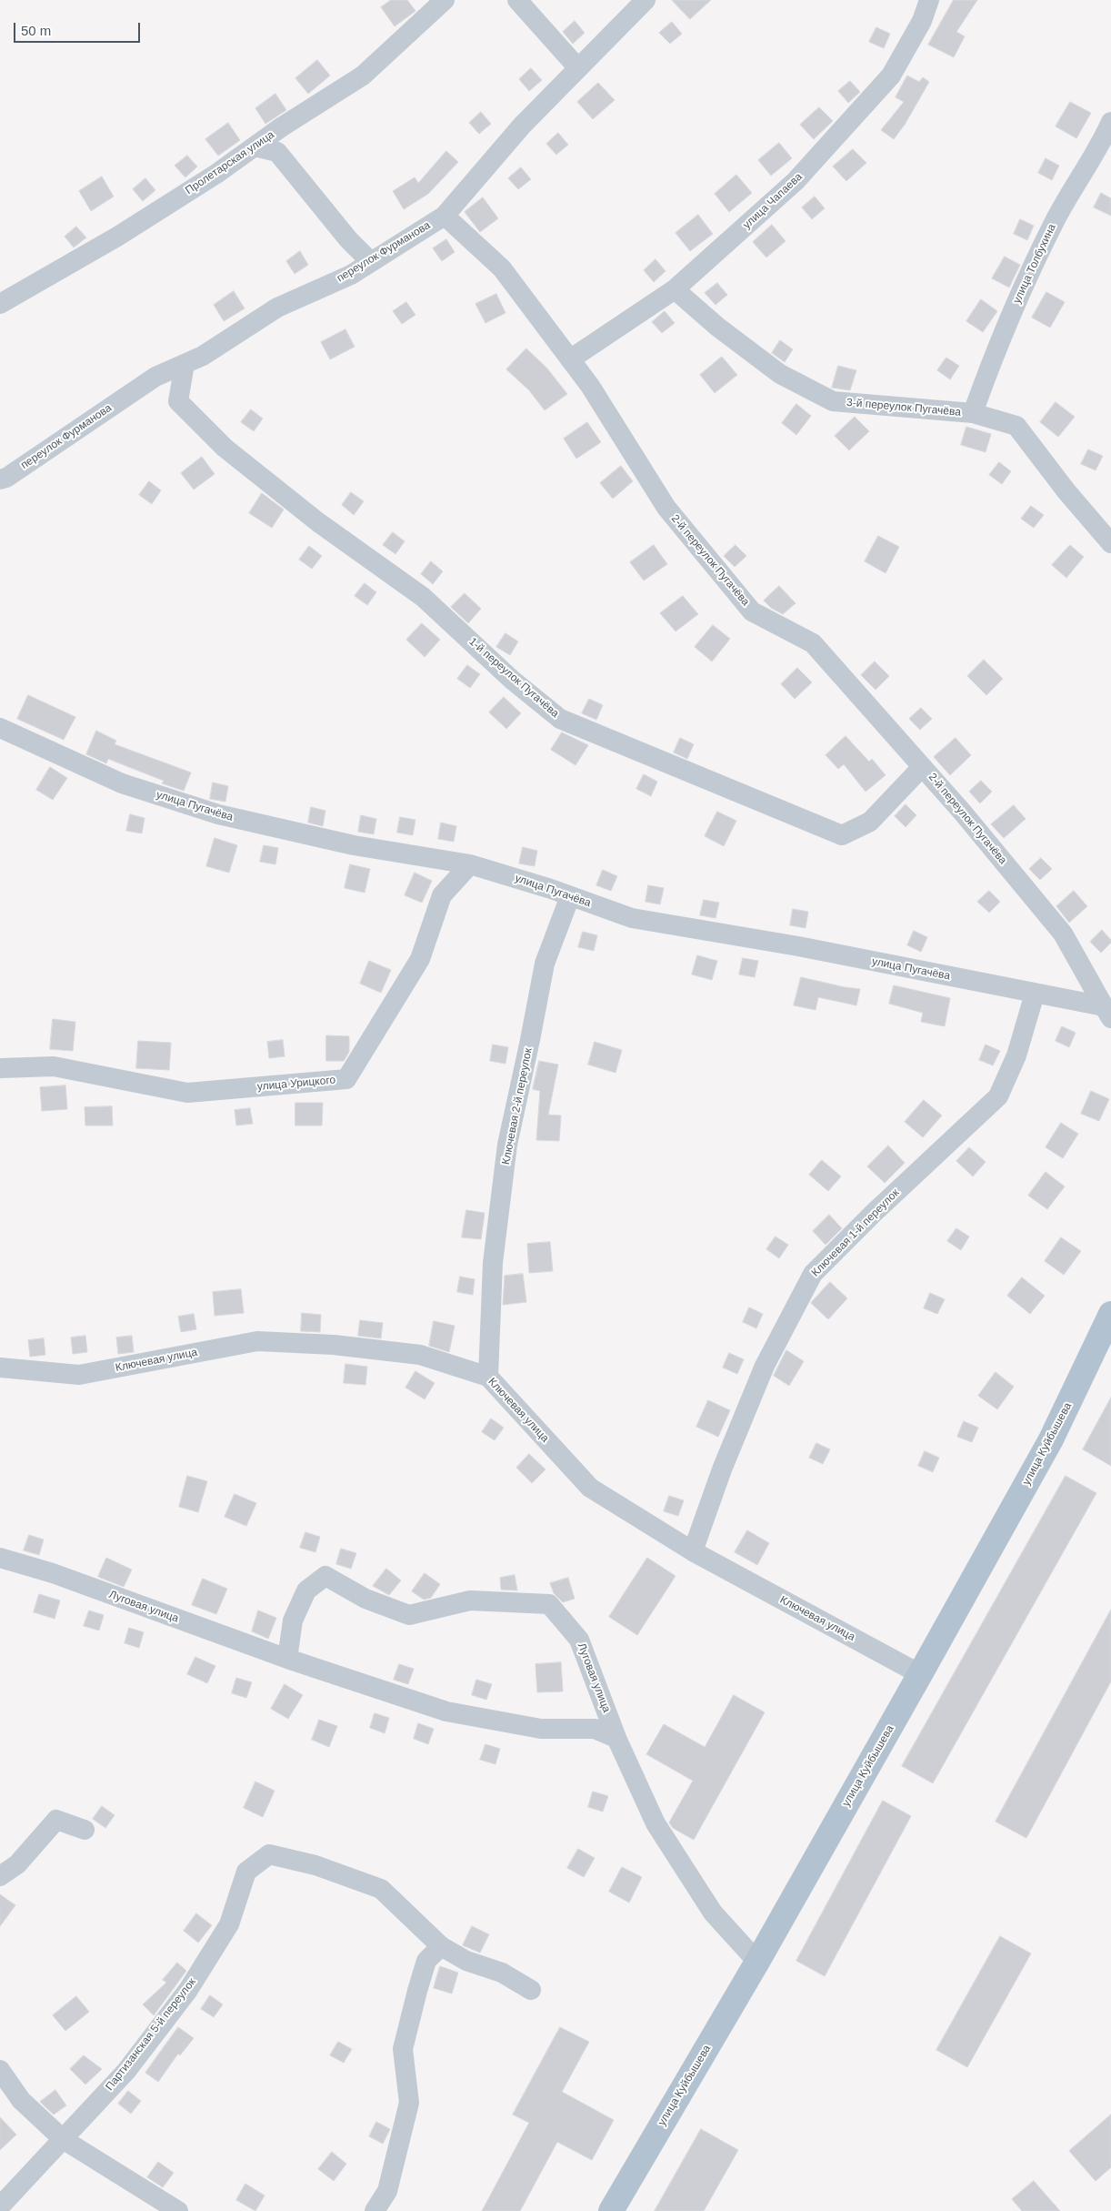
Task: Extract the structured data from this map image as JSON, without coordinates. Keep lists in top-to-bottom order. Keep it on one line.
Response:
{"streets":{"main road":["улица Куйбышева"],"street":["Пролетарская улица","улица Чапаева","переулок Фурманова","улица Толбухина","3-й переулок Пугачёва","2-й переулок Пугачёва","1-й переулок Пугачёва","улица Пугачёва","улица Урицкого","Ключевая 2-й переулок","Ключевая 1-й переулок","Ключевая улица","Луговая улица","Партизанская 5-й переулок"]},"crossings":[["улица Чапаева","3-й переулок Пугачёва"],["улица Чапаева","2-й переулок Пугачёва"],["переулок Фурманова","2-й переулок Пугачёва"],["переулок Фурманова","1-й переулок Пугачёва"],["улица Толбухина","3-й переулок Пугачёва"],["2-й переулок Пугачёва","1-й переулок Пугачёва"],["2-й переулок Пугачёва","улица Пугачёва"],["улица Пугачёва","улица Урицкого"],["улица Пугачёва","Ключевая 2-й переулок"],["улица Пугачёва","Ключевая 1-й переулок"],["Ключевая 2-й переулок","Ключевая улица"],["Ключевая 1-й переулок","Ключевая улица"],["Ключевая улица","улица Куйбышева"],["улица Куйбышева","Луговая улица"]],"scale_bar":"50 m"}
